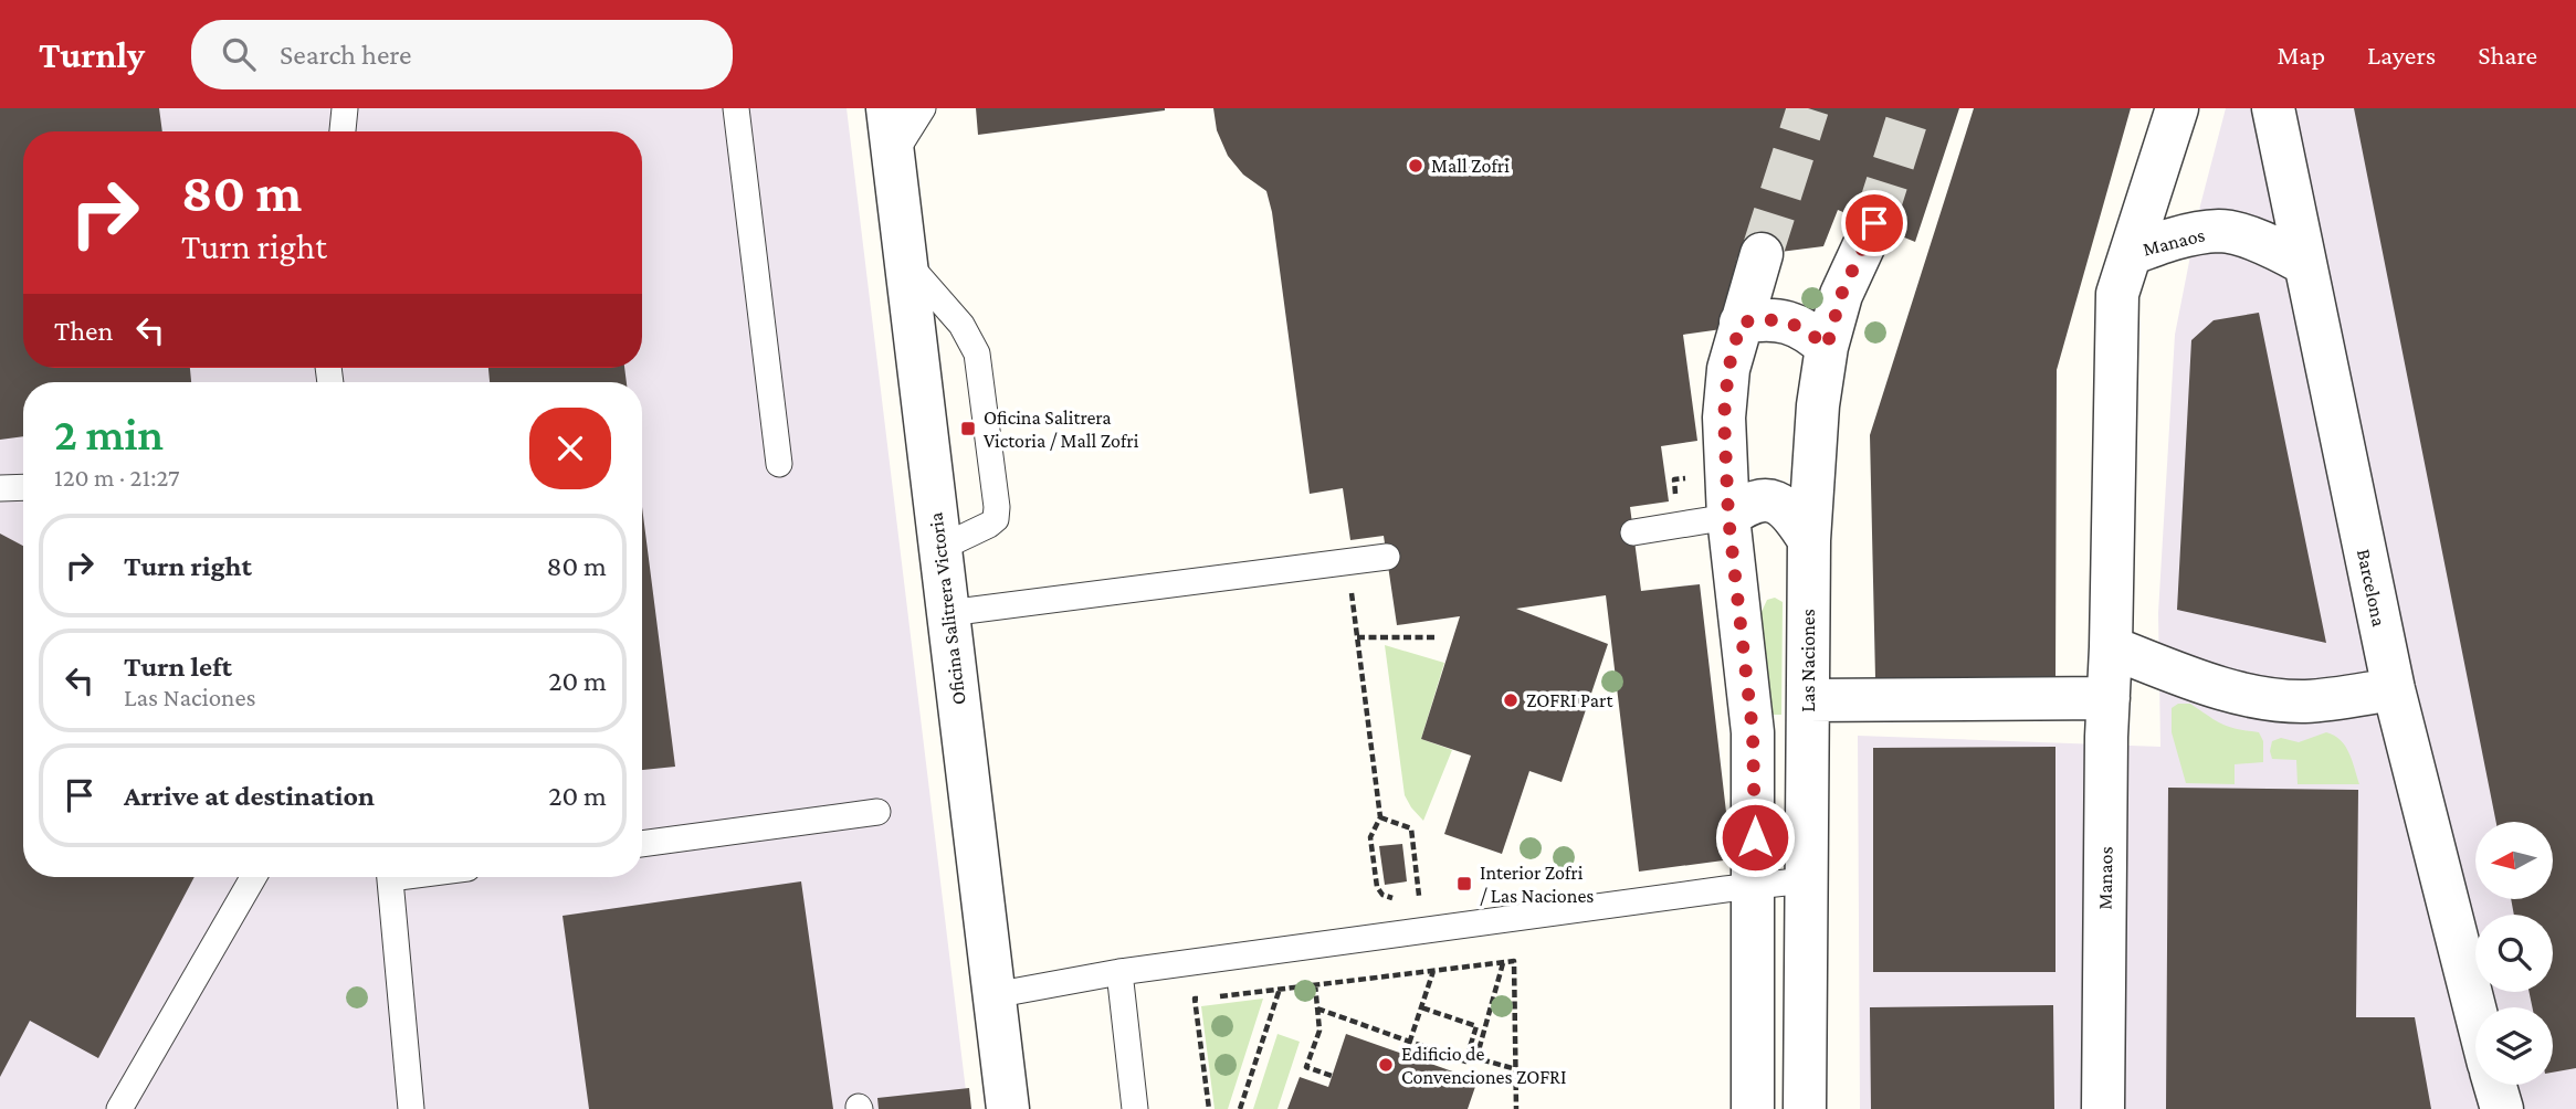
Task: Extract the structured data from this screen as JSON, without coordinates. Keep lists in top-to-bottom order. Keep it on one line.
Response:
{"streets":{"street":["Manaos","Barcelona","Oficina Salitrera Victoria","Las Naciones"]},"crossings":[["Manaos","Barcelona"]],"places":{"other":["Mall Zofri","ZOFRI Part","Edificio de Convenciones ZOFRI"],"transit":["Oficina Salitrera Victoria / Mall Zofri","Interior Zofri / Las Naciones"]},"north":"left","page":{"header":"Turnly","search":"Search here","nav":["Map","Layers","Share"],"turn":["80 m","Turn right"],"then":"Then","heading":["2 min","120 m · 21:27"],"list":[{"name":"Turn right","value":"80 m"},{"name":"Turn left","note":"Las Naciones","value":"20 m"},{"name":"Arrive at destination","value":"20 m"}]}}
